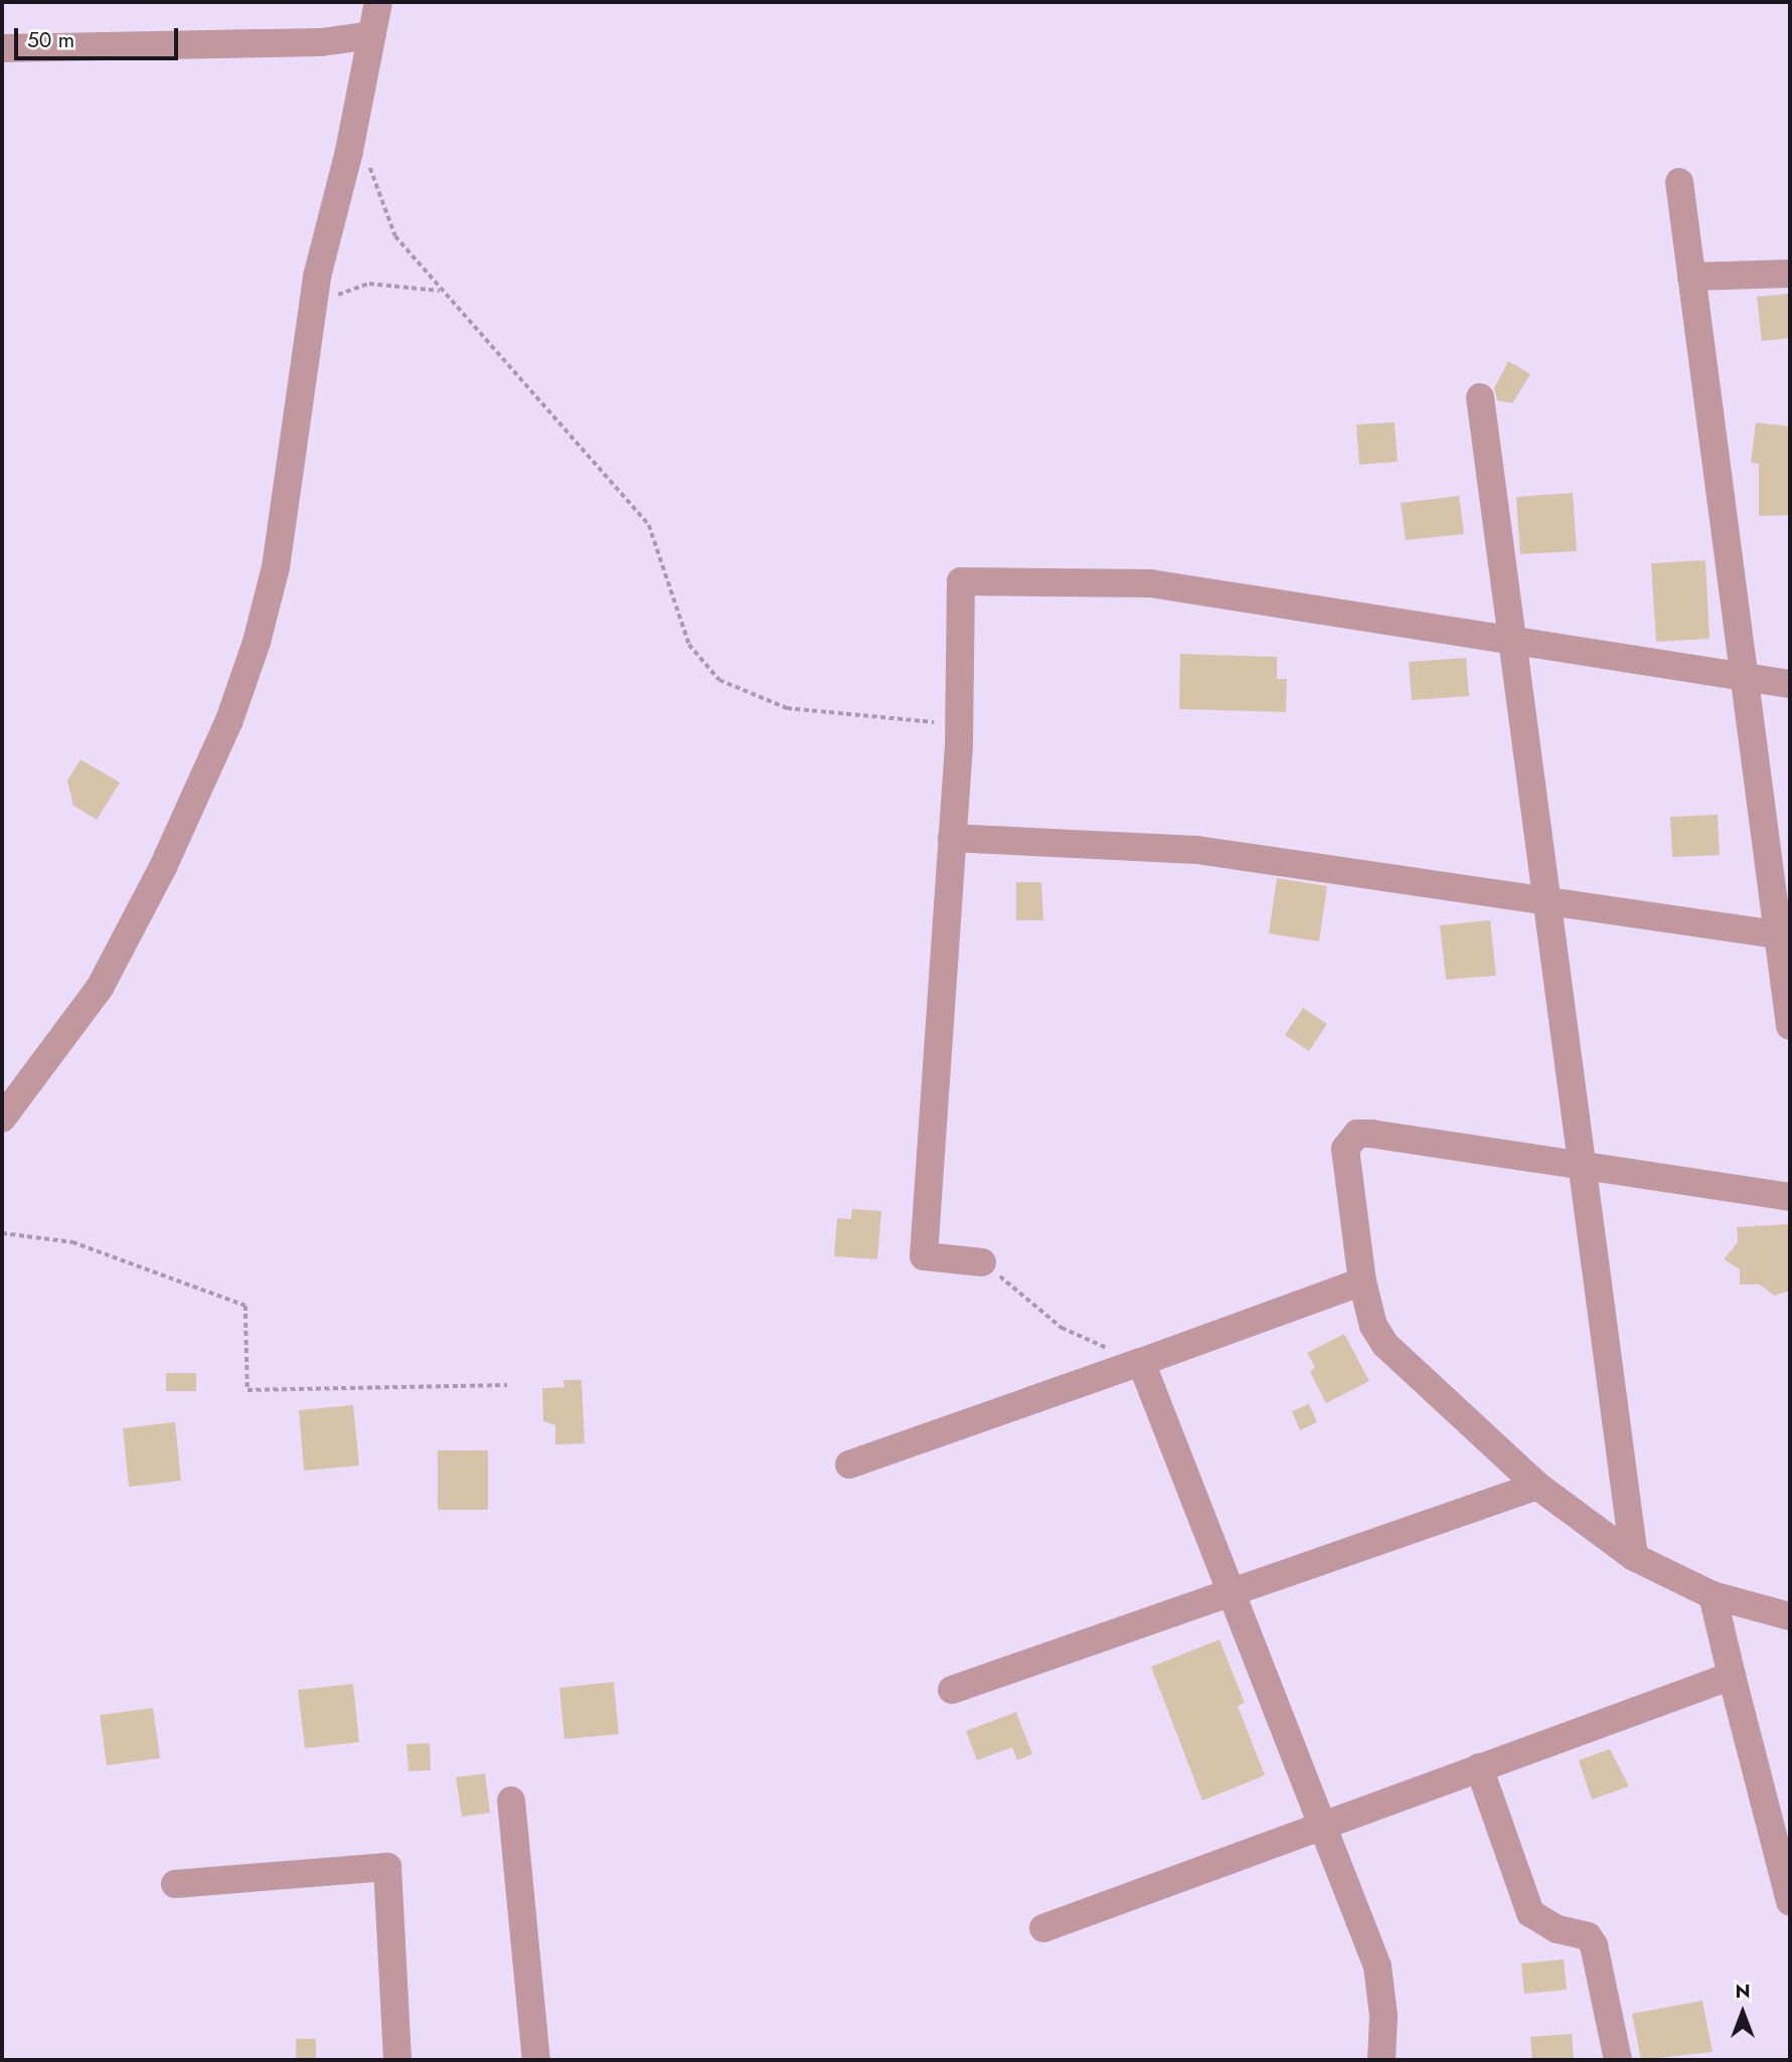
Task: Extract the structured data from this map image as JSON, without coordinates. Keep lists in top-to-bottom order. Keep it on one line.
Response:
{"scale_bar":"50 m","north":"top"}
